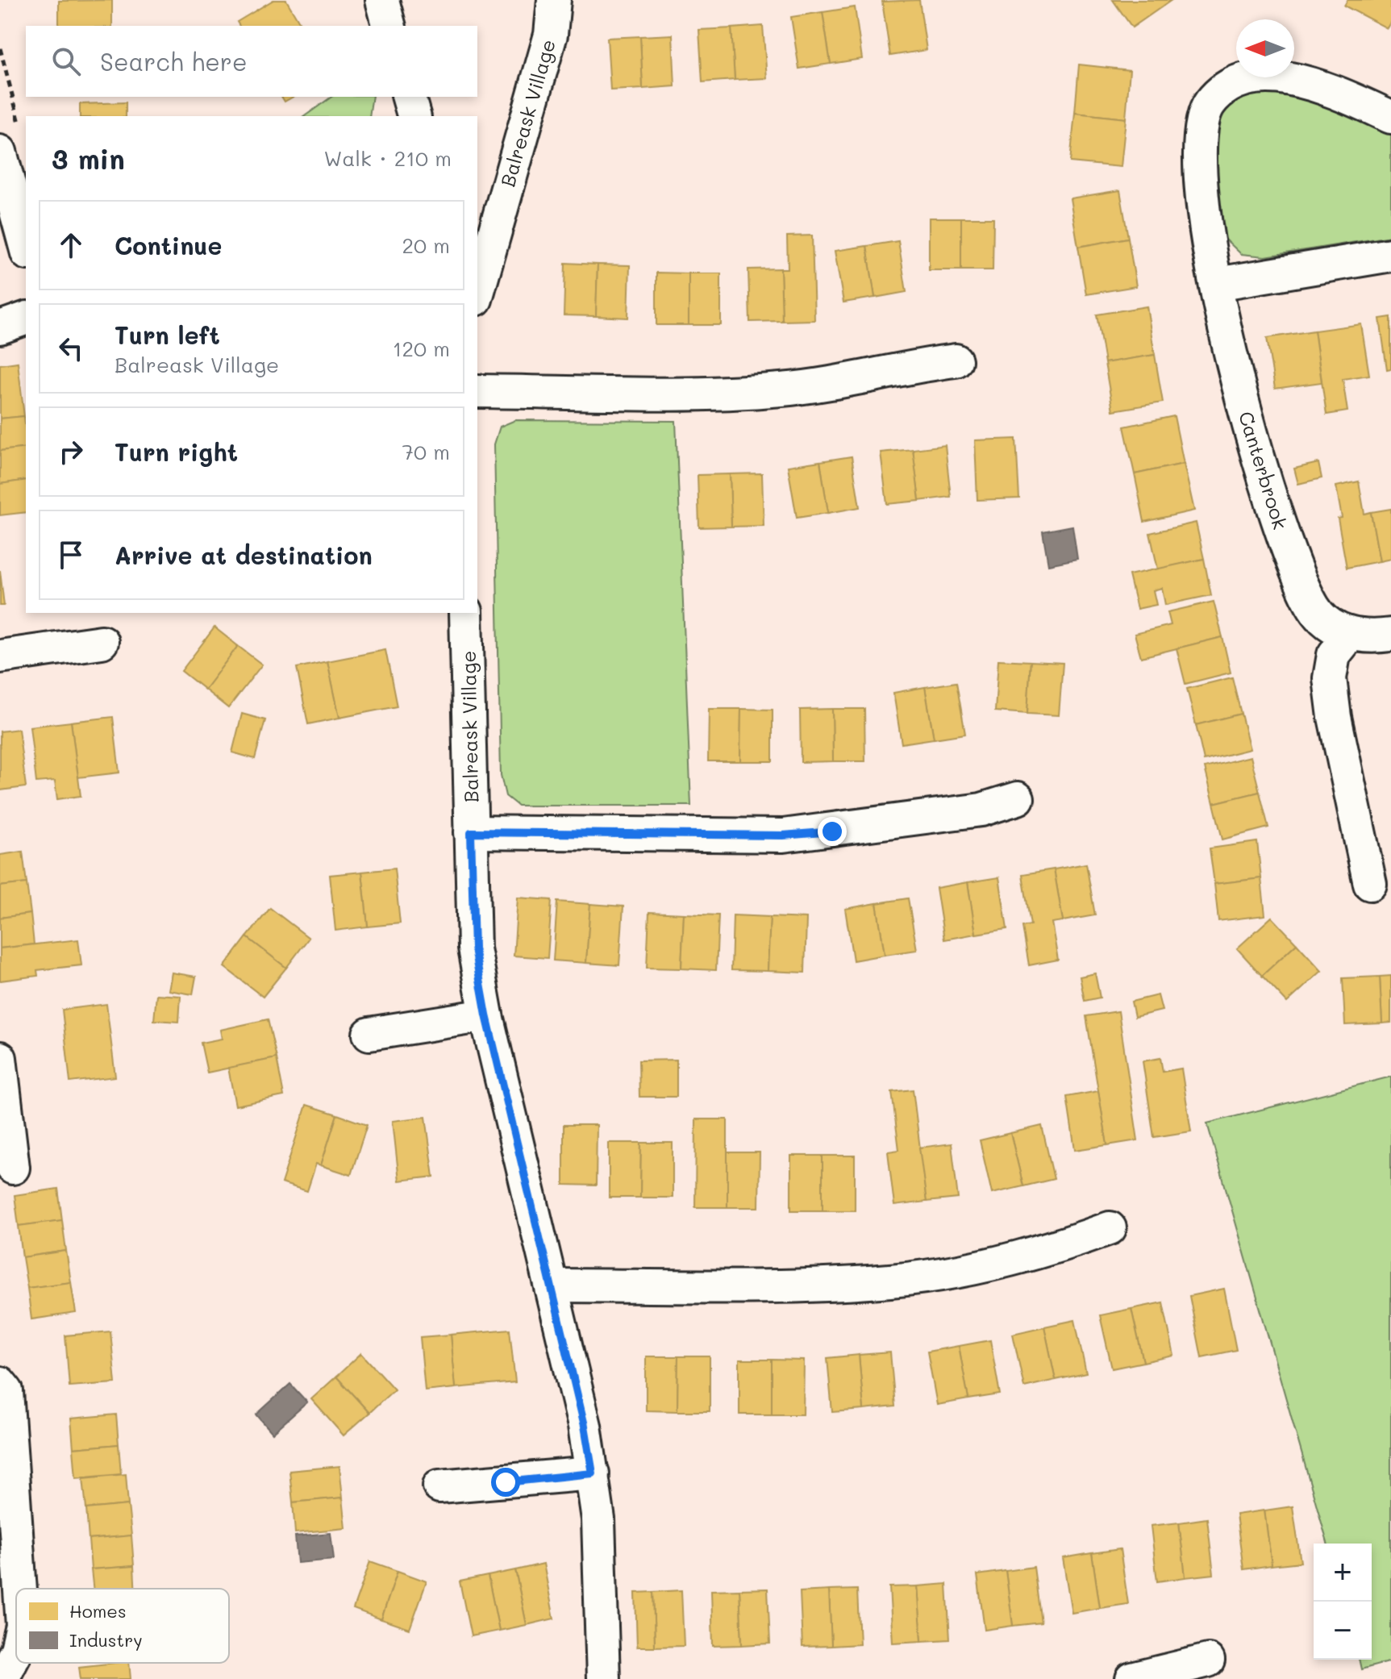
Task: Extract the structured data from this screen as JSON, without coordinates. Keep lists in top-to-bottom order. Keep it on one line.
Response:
{"streets":{"street":["Balreask Village","Canterbrook"]},"legend":["Homes","Industry"],"north":"left","page":{"search":"Search here","heading":["3 min","Walk · 210 m"],"list":[["Continue","20 m"],["Turn left","Balreask Village","120 m"],["Turn right","70 m"],"Arrive at destination"],"map_buttons":["+","−"]}}
